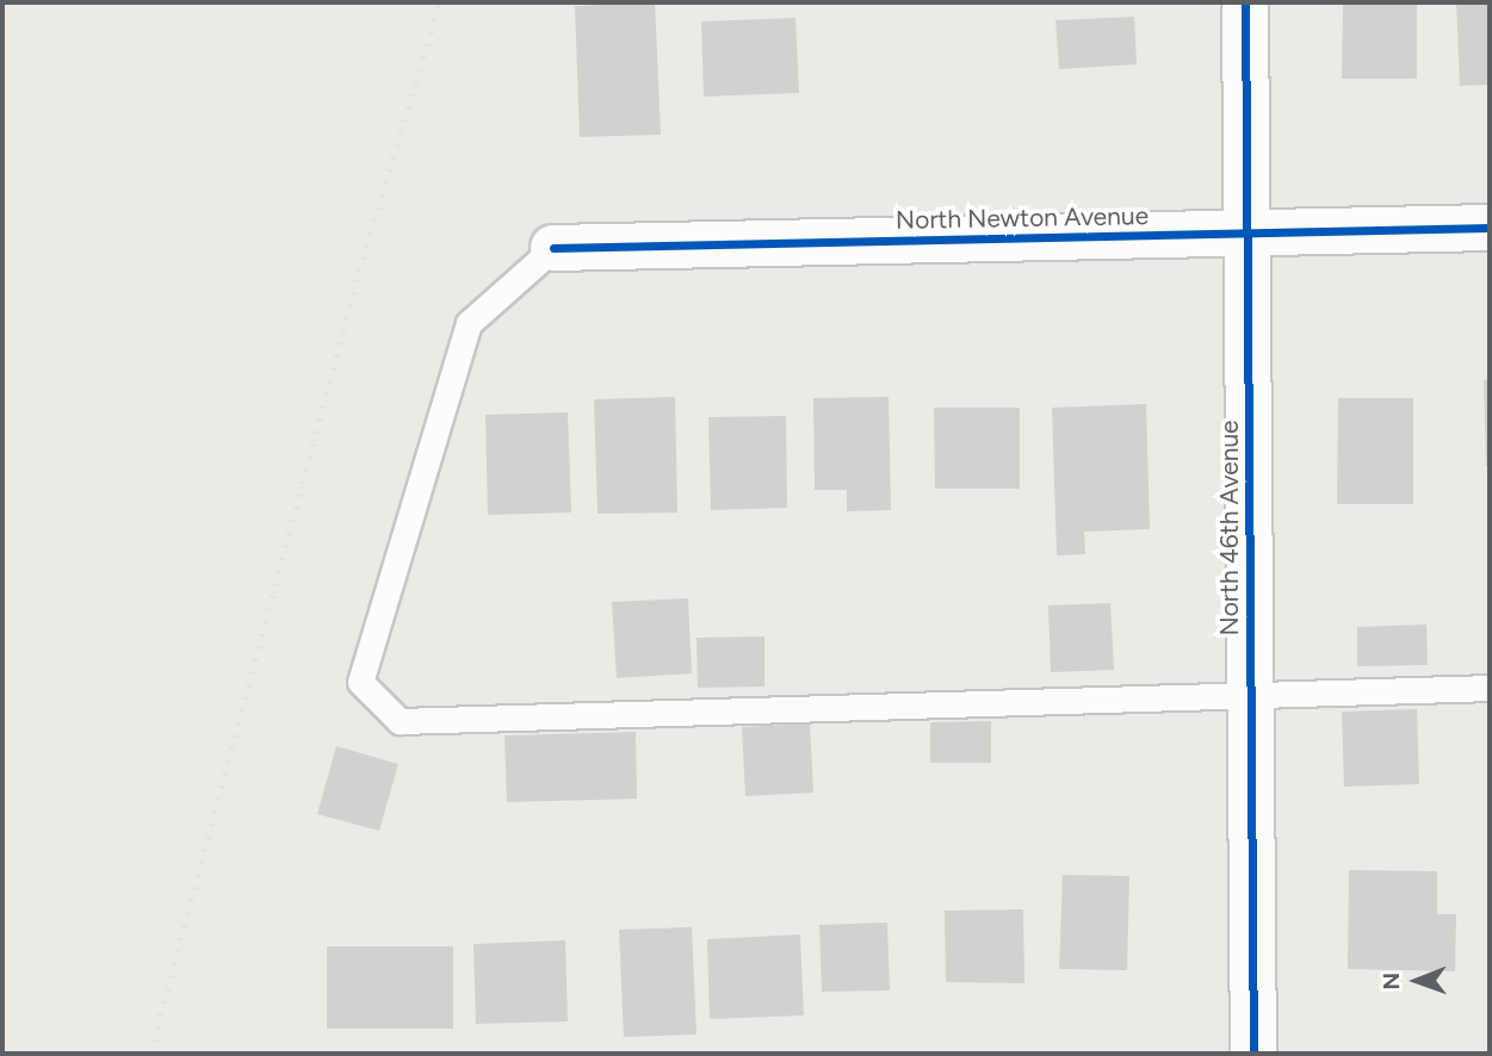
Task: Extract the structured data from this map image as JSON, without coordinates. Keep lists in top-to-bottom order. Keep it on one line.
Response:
{"streets":{"street":["North Newton Avenue","North 46th Avenue"]},"crossings":[["North Newton Avenue","North 46th Avenue"]],"north":"left"}
